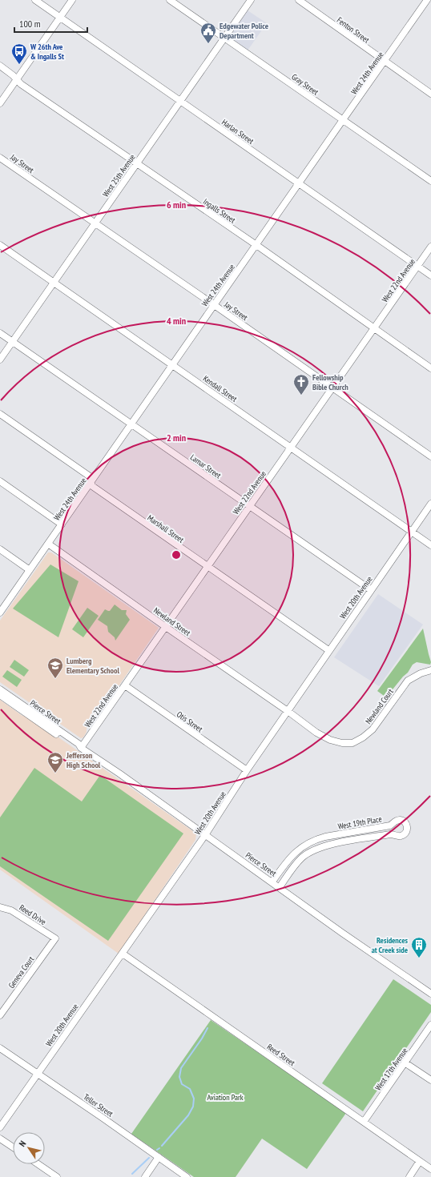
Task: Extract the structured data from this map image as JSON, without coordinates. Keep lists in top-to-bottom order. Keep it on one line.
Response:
{"streets":{"street":["Fenton Street","West 24th Avenue","Gray Street","Harlan Street","Jay Street","West 25th Avenue","Ingalls Street","West 22nd Avenue","Kendall Street","Lamar Street","Marshall Street","West 20th Avenue","Newland Street","Newland Court","Pierce Street","Otis Street","West 19th Place","Reed Drive","Geneva Court","Reed Street","West 17th Avenue","Teller Street"]},"crossings":[["Fenton Street","West 24th Avenue"],["West 24th Avenue","Gray Street"],["West 24th Avenue","Harlan Street"],["West 24th Avenue","Jay Street"],["West 24th Avenue","Ingalls Street"],["West 24th Avenue","Kendall Street"],["West 24th Avenue","Lamar Street"],["West 24th Avenue","Marshall Street"],["West 24th Avenue","Newland Street"],["Gray Street","West 25th Avenue"],["Harlan Street","West 25th Avenue"],["Harlan Street","West 22nd Avenue"],["Jay Street","West 25th Avenue"],["Jay Street","West 22nd Avenue"],["West 25th Avenue","Ingalls Street"],["West 25th Avenue","Kendall Street"],["West 25th Avenue","Lamar Street"],["Ingalls Street","West 22nd Avenue"],["West 22nd Avenue","Kendall Street"],["West 22nd Avenue","Lamar Street"],["West 22nd Avenue","Marshall Street"],["West 22nd Avenue","Newland Street"],["West 22nd Avenue","Pierce Street"],["West 22nd Avenue","Otis Street"],["Kendall Street","West 20th Avenue"],["Lamar Street","West 20th Avenue"],["Marshall Street","West 20th Avenue"],["West 20th Avenue","Newland Street"],["West 20th Avenue","Newland Court"],["West 20th Avenue","Pierce Street"],["West 20th Avenue","Otis Street"],["West 20th Avenue","Reed Street"],["West 20th Avenue","Teller Street"],["Newland Street","Newland Court"],["Pierce Street","West 19th Place"],["Reed Drive","Geneva Court"],["Reed Street","West 17th Avenue"]],"parks":["Aviation Park"],"places":{"public building":["Edgewater Police Department"],"bus stop":["W 26th Ave & Ingalls St"],"church":["Fellowship Bible Church"],"school or university":["Lumberg Elementary School","Jefferson High School"],"building":["Residences at Creek side"]},"scale_bar":"100 m","north":"top left","rings":["6 min","4 min","2 min"]}
